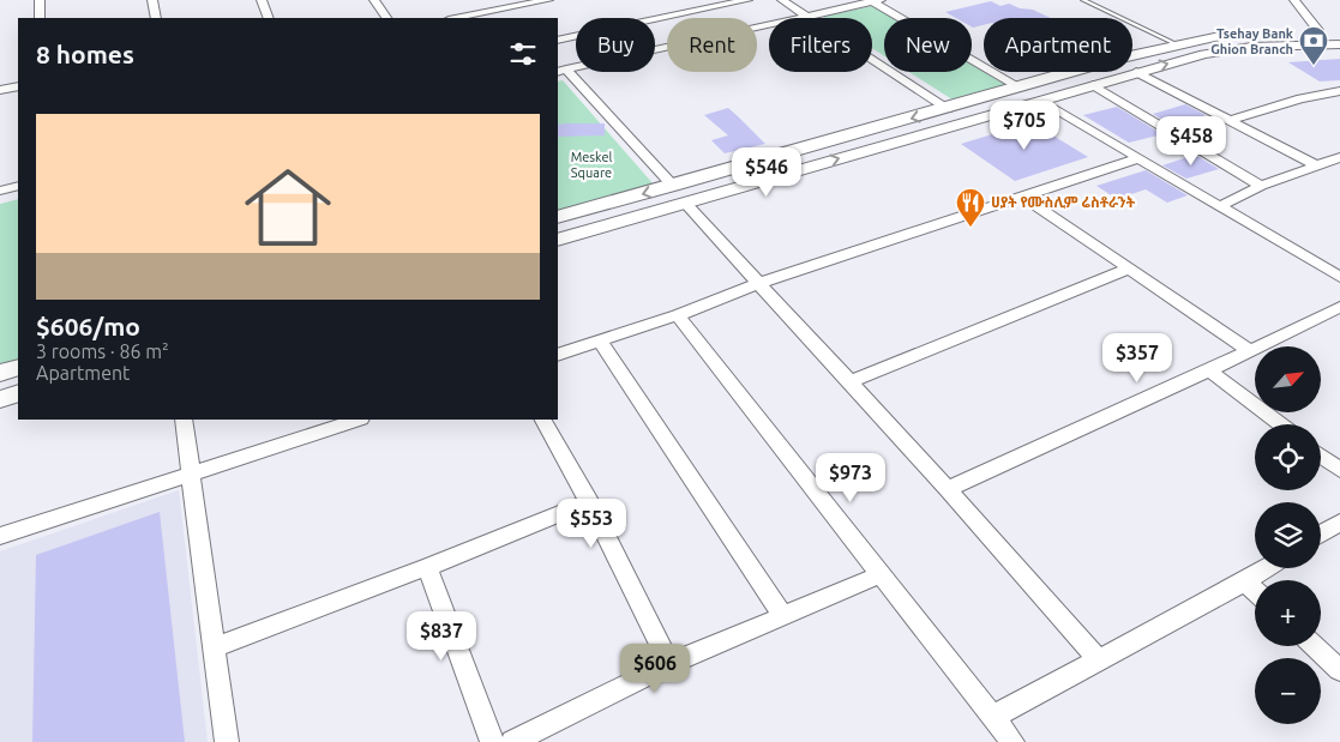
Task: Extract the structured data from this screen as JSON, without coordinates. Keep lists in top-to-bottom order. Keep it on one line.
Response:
{"parks":["Meskel Square"],"places":{"bank":["Tsehay Bank Ghion Branch"],"restaurant":["ሀያት የሙስሊም ሬስቶራንት"]},"north":"top right","page":{"chip":["Buy","Rent","Filters","New","Apartment"],"heading":"8 homes","list":[{"name":"$606/mo","note":"3 rooms · 86 m² · Apartment"}],"price":["$705","$458","$546","$357","$973","$553","$837","$606"],"map_buttons":["+","−"]}}
